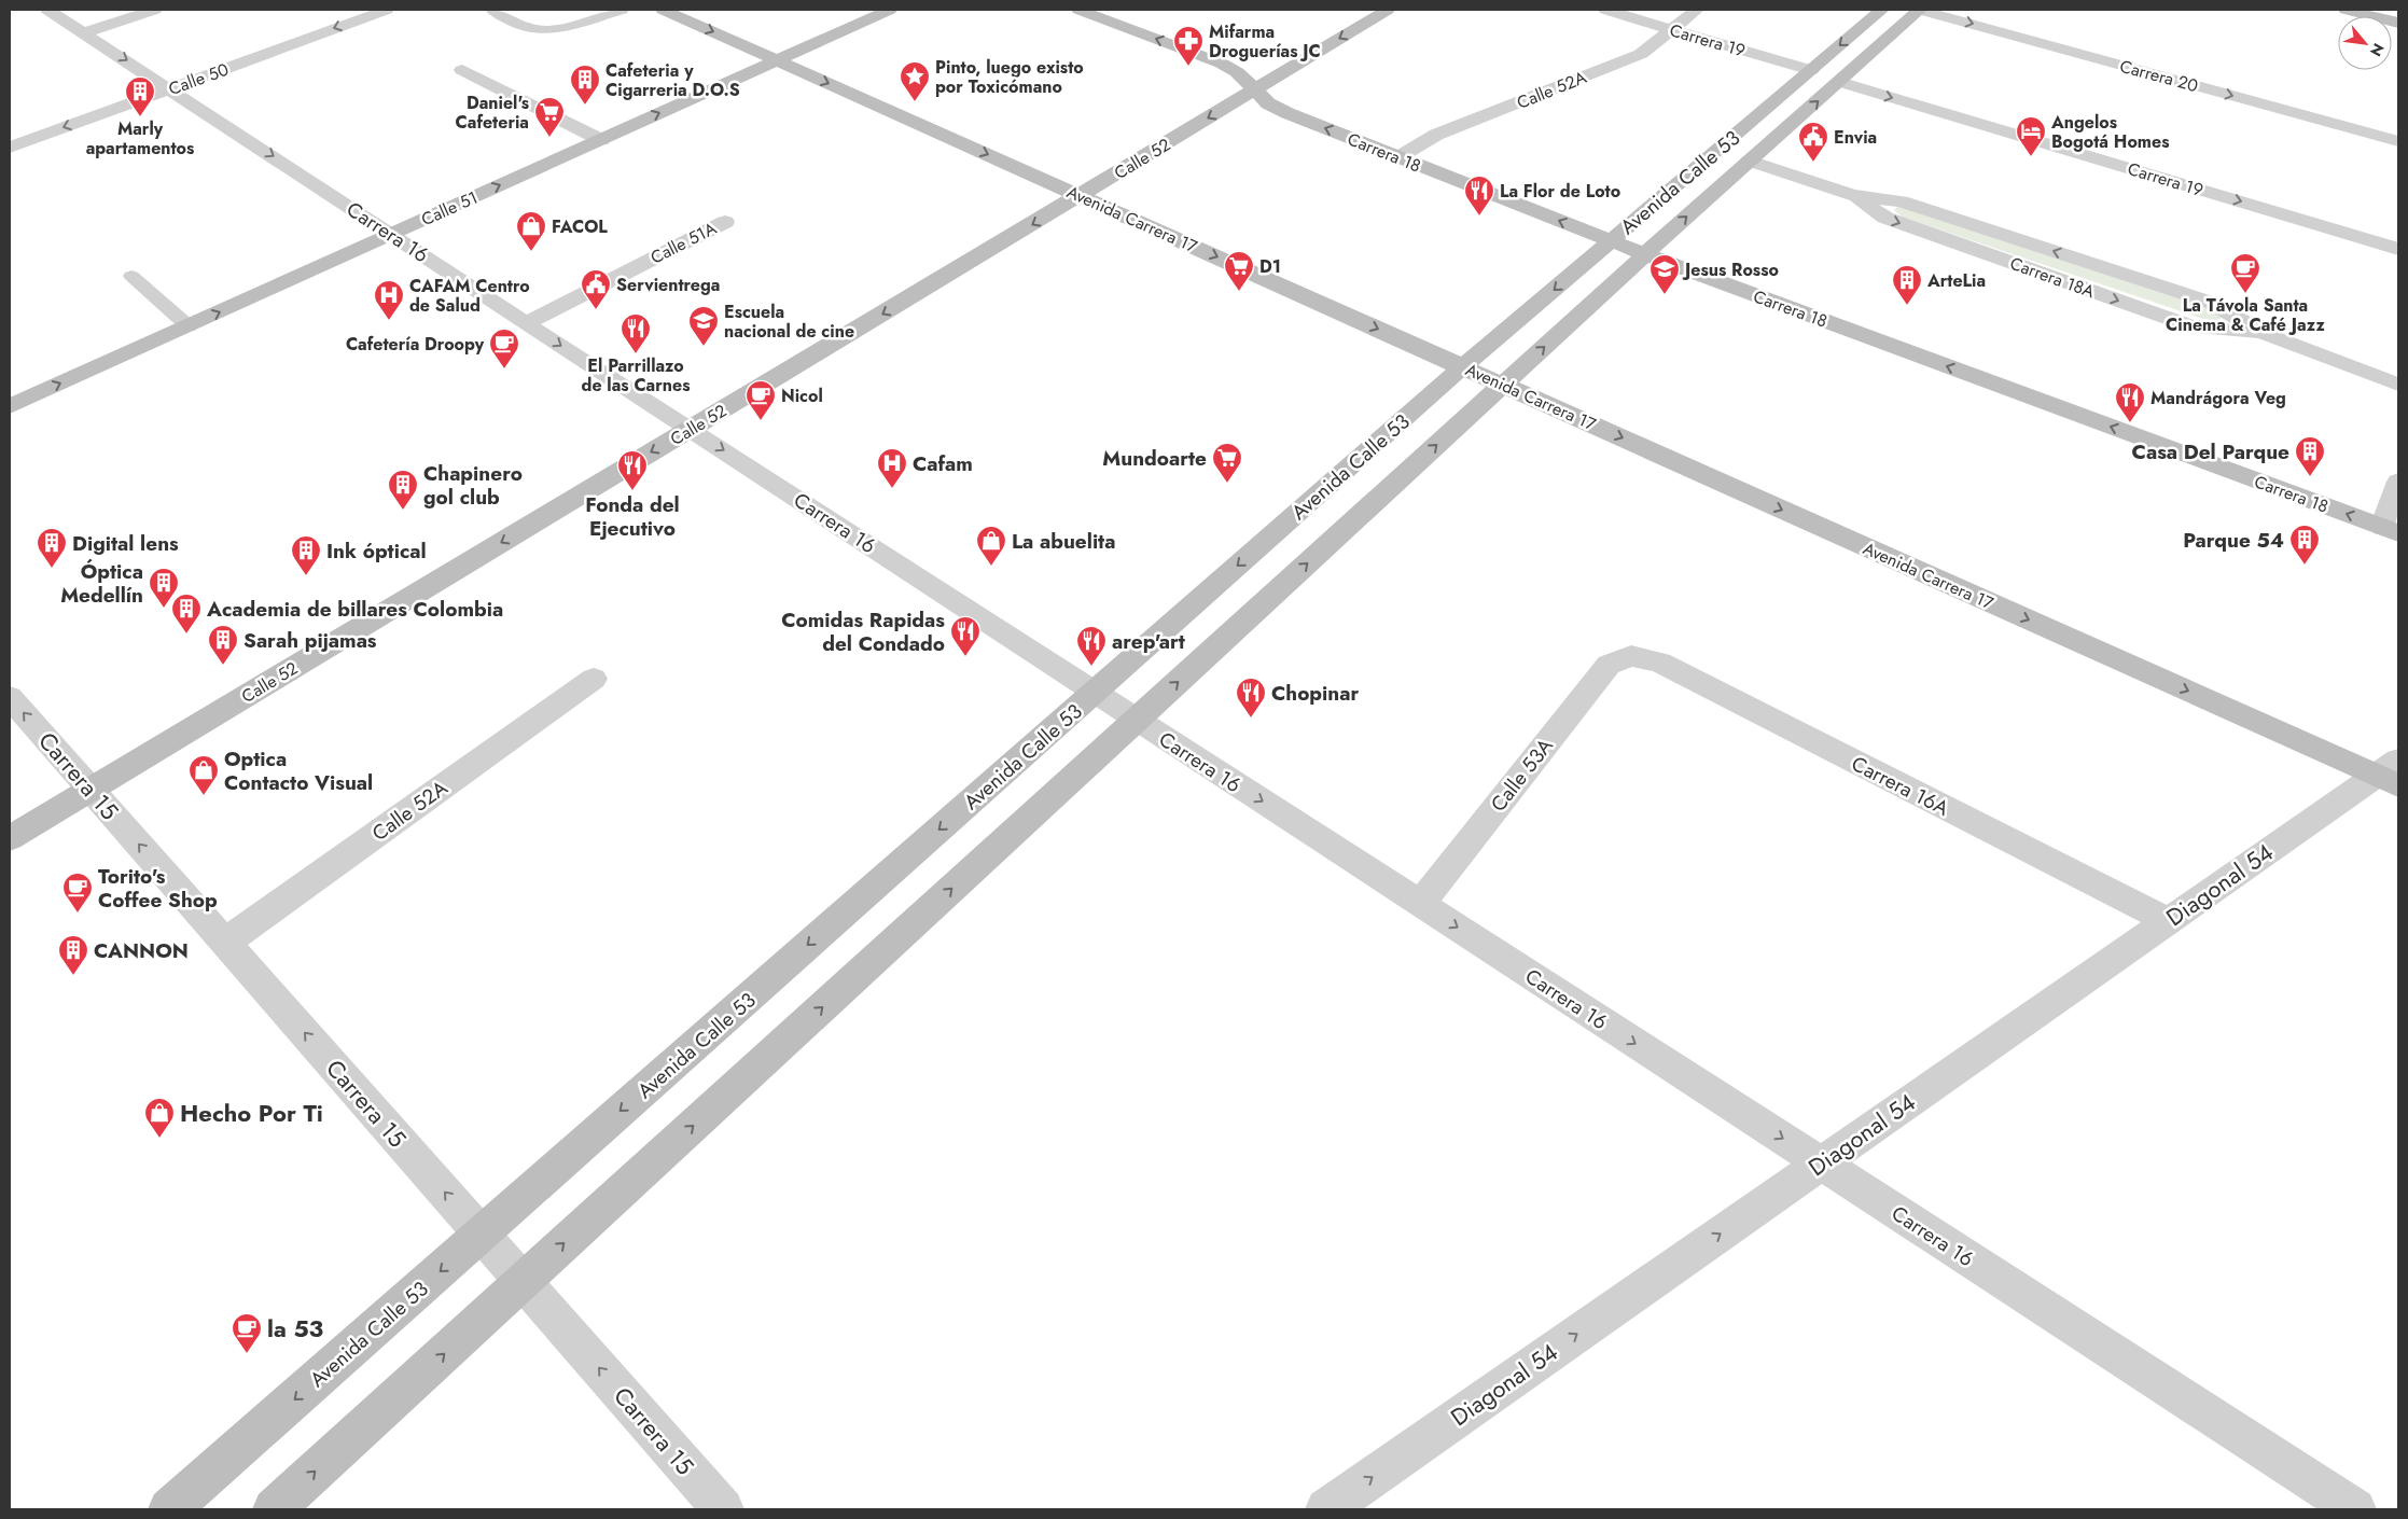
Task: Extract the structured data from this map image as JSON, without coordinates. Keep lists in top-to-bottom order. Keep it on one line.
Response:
{"streets":{"main road":["Carrera 18","Calle 52","Avenida Calle 53","Calle 51","Avenida Carrera 17"],"street":["Carrera 19","Carrera 20","Calle 50","Calle 52A","Carrera 16","Calle 51A","Carrera 18A","Calle 53A","Carrera 15","Carrera 16A","Diagonal 54"]},"crossings":[["Carrera 19","Calle 52A"],["Carrera 19","Avenida Calle 53"],["Carrera 20","Avenida Calle 53"],["Calle 50","Carrera 16"],["Calle 52A","Carrera 18"],["Calle 52A","Carrera 15"],["Carrera 18","Calle 52"],["Carrera 18","Avenida Calle 53"],["Calle 52","Avenida Carrera 17"],["Calle 52","Carrera 16"],["Calle 52","Carrera 15"],["Avenida Calle 53","Avenida Carrera 17"],["Avenida Calle 53","Carrera 16"],["Avenida Calle 53","Carrera 18A"],["Avenida Calle 53","Carrera 15"],["Calle 51","Avenida Carrera 17"],["Calle 51","Carrera 16"],["Avenida Carrera 17","Diagonal 54"],["Carrera 16","Calle 51A"],["Carrera 16","Calle 53A"],["Carrera 16","Diagonal 54"],["Calle 53A","Carrera 16A"],["Carrera 16A","Diagonal 54"]],"one_way":["Carrera 19","Carrera 20","Calle 50","Carrera 18","Calle 52","Calle 51","Avenida Carrera 17","Carrera 16","Carrera 15","Diagonal 54"],"places":{"pharmacy":["Mifarma Droguerías JC"],"place":["Pinto, luego existo por Toxicómano"],"building":["Cafeteria y Cigarreria D.O.S","Marly apartamentos","ArteLia","Casa Del Parque","Chapinero gol club","Parque 54","Digital lens","Ink óptical","Óptica Medellín","Academia de billares Colombia","Sarah pijamas","CANNON"],"supermarket":["Daniel's Cafeteria","D1","Mundoarte"],"hotel":["Angelos Bogotá Homes"],"public building":["Envia","Servientrega"],"restaurant":["La Flor de Loto","El Parrillazo de las Carnes","Mandrágora Veg","Fonda del Ejecutivo","Comidas Rapidas del Condado","arep'art","Chopinar"],"shop":["FACOL","La abuelita","Optica Contacto Visual","Hecho Por Ti"],"cafe":["La Távola Santa Cinema & Café Jazz","Cafetería Droopy","Nicol","Torito's Coffee Shop","la 53"],"school or university":["Jesus Rosso","Escuela nacional de cine"],"hospital":["CAFAM Centro de Salud","Cafam"]},"north":"bottom right"}
